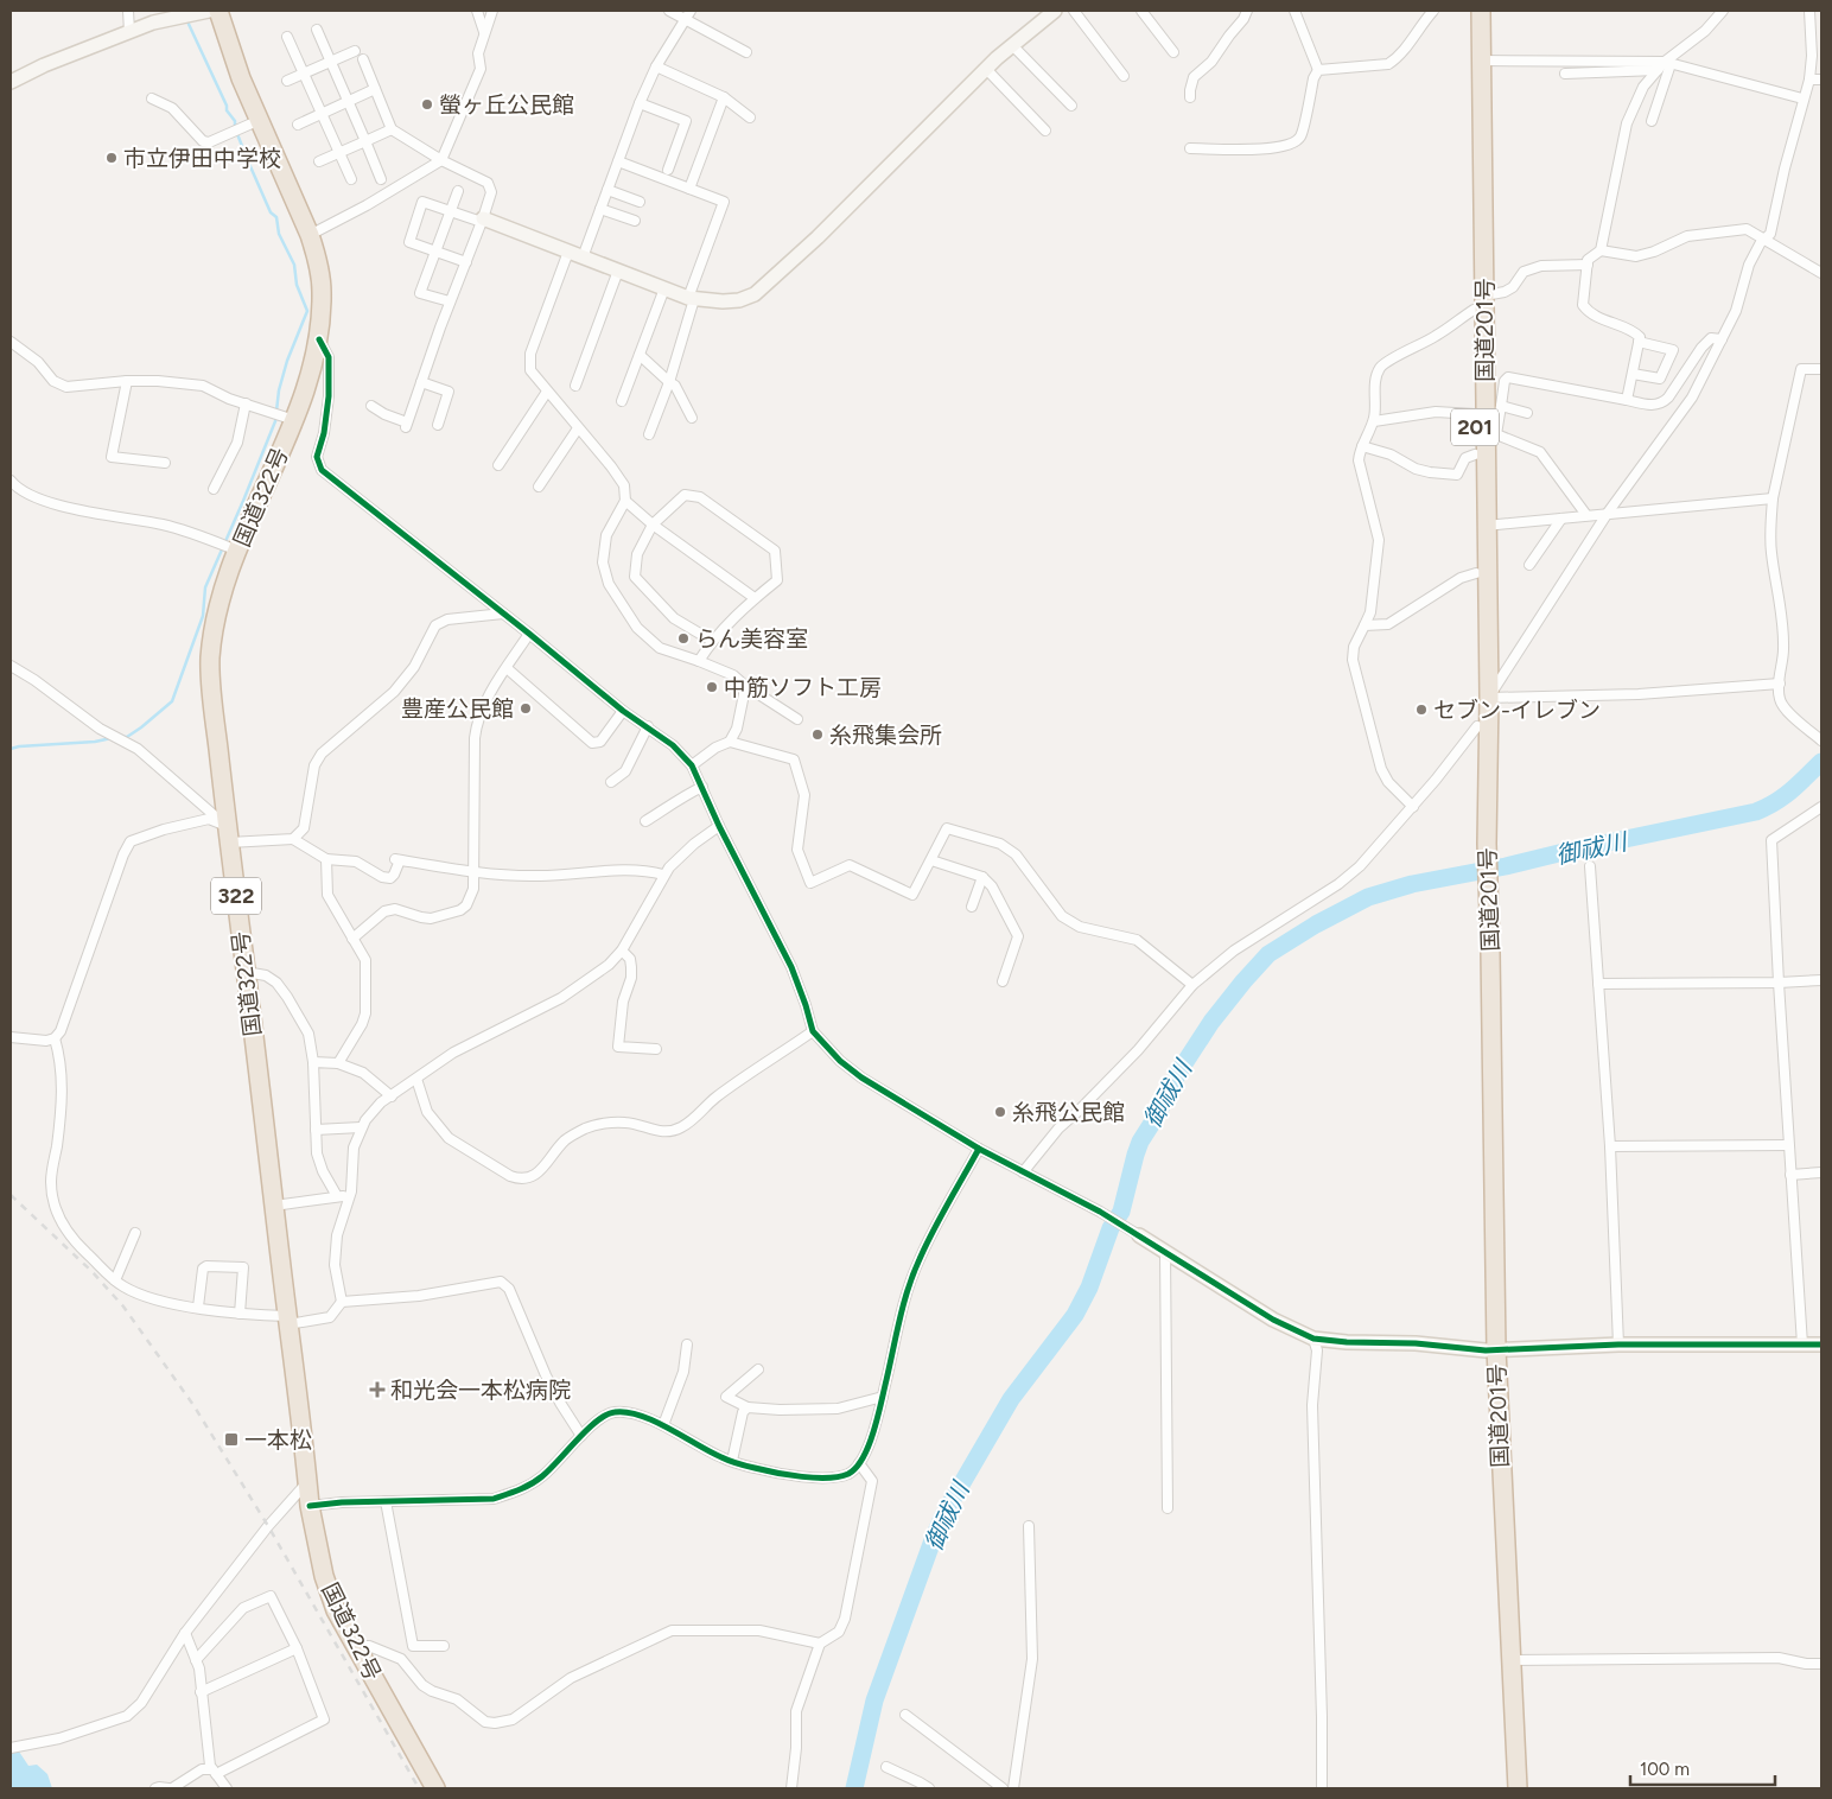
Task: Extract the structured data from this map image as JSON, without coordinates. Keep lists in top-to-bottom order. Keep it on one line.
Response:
{"streets":{"highway":["国道201号","201","国道322号","322"]},"water":["御祓川"],"places":{"other":["螢ヶ丘公民館","市立伊田中学校","らん美容室","中筋ソフト工房","豊産公民館","セブン-イレブン","糸飛集会所","糸飛公民館"],"health":["和光会一本松病院"],"transit":["一本松"]},"scale_bar":"100 m"}
